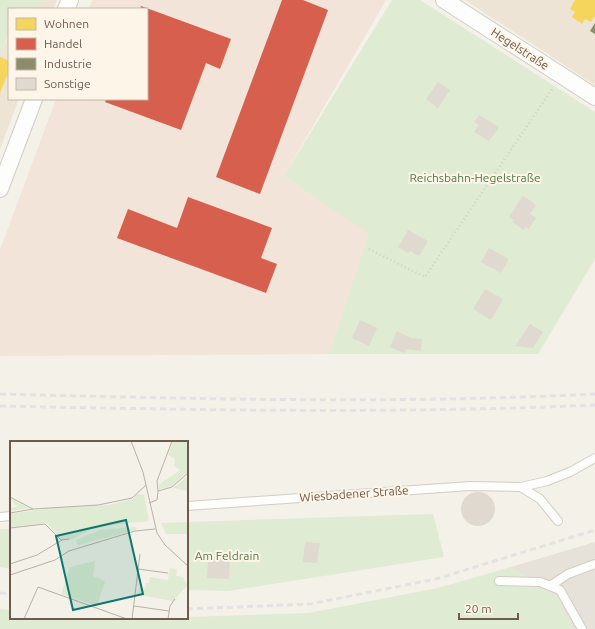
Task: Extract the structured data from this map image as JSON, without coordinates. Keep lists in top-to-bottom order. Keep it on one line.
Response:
{"streets":{"street":["Hegelstraße"],"lane":["Wiesbadener Straße"]},"parks":["Reichsbahn-Hegelstraße","Am Feldrain"],"legend":["Wohnen","Handel","Industrie","Sonstige"],"scale_bar":"20 m"}
